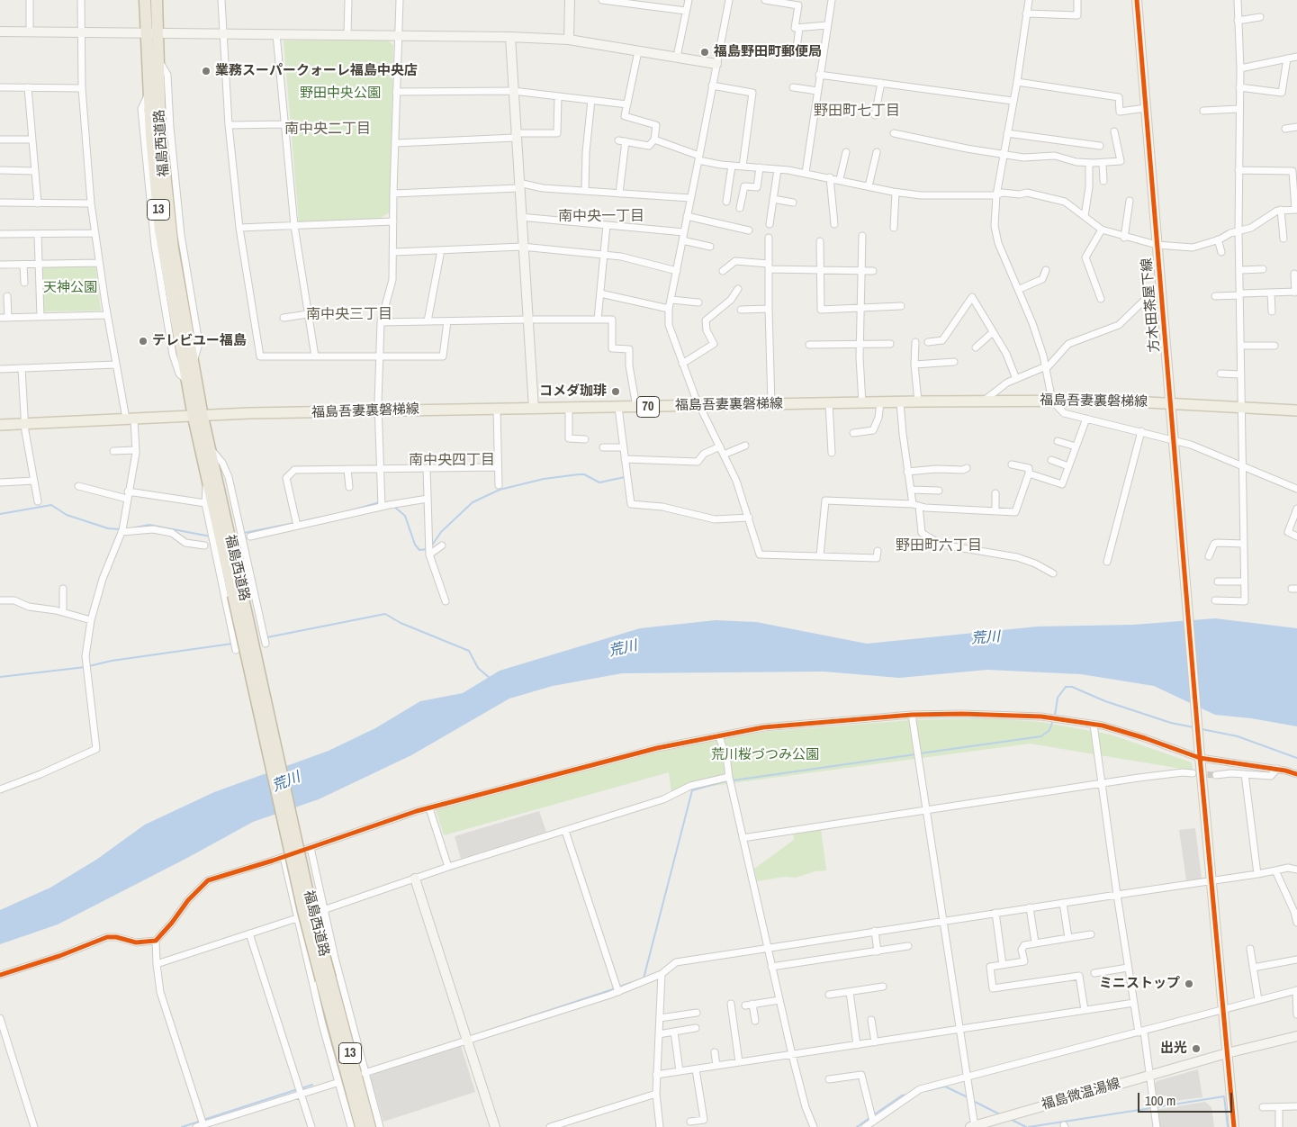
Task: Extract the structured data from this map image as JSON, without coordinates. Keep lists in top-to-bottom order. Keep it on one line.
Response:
{"streets":{"highway":["福島西道路","13"],"main road":["福島吾妻裏磐梯線","70"],"street":["方木田茶屋下線","福島微温湯線"]},"crossings":[["福島西道路","福島吾妻裏磐梯線"],["方木田茶屋下線","福島吾妻裏磐梯線"],["方木田茶屋下線","福島微温湯線"]],"districts":["野田町七丁目","南中央二丁目","南中央一丁目","南中央三丁目","南中央四丁目","野田町六丁目"],"water":["荒川"],"parks":["野田中央公園","天神公園","荒川桜づつみ公園"],"places":["福島野田町郵便局","業務スーパークォーレ福島中央店","テレビユー福島","コメダ珈琲","ミニストップ","出光"],"scale_bar":"100 m"}
